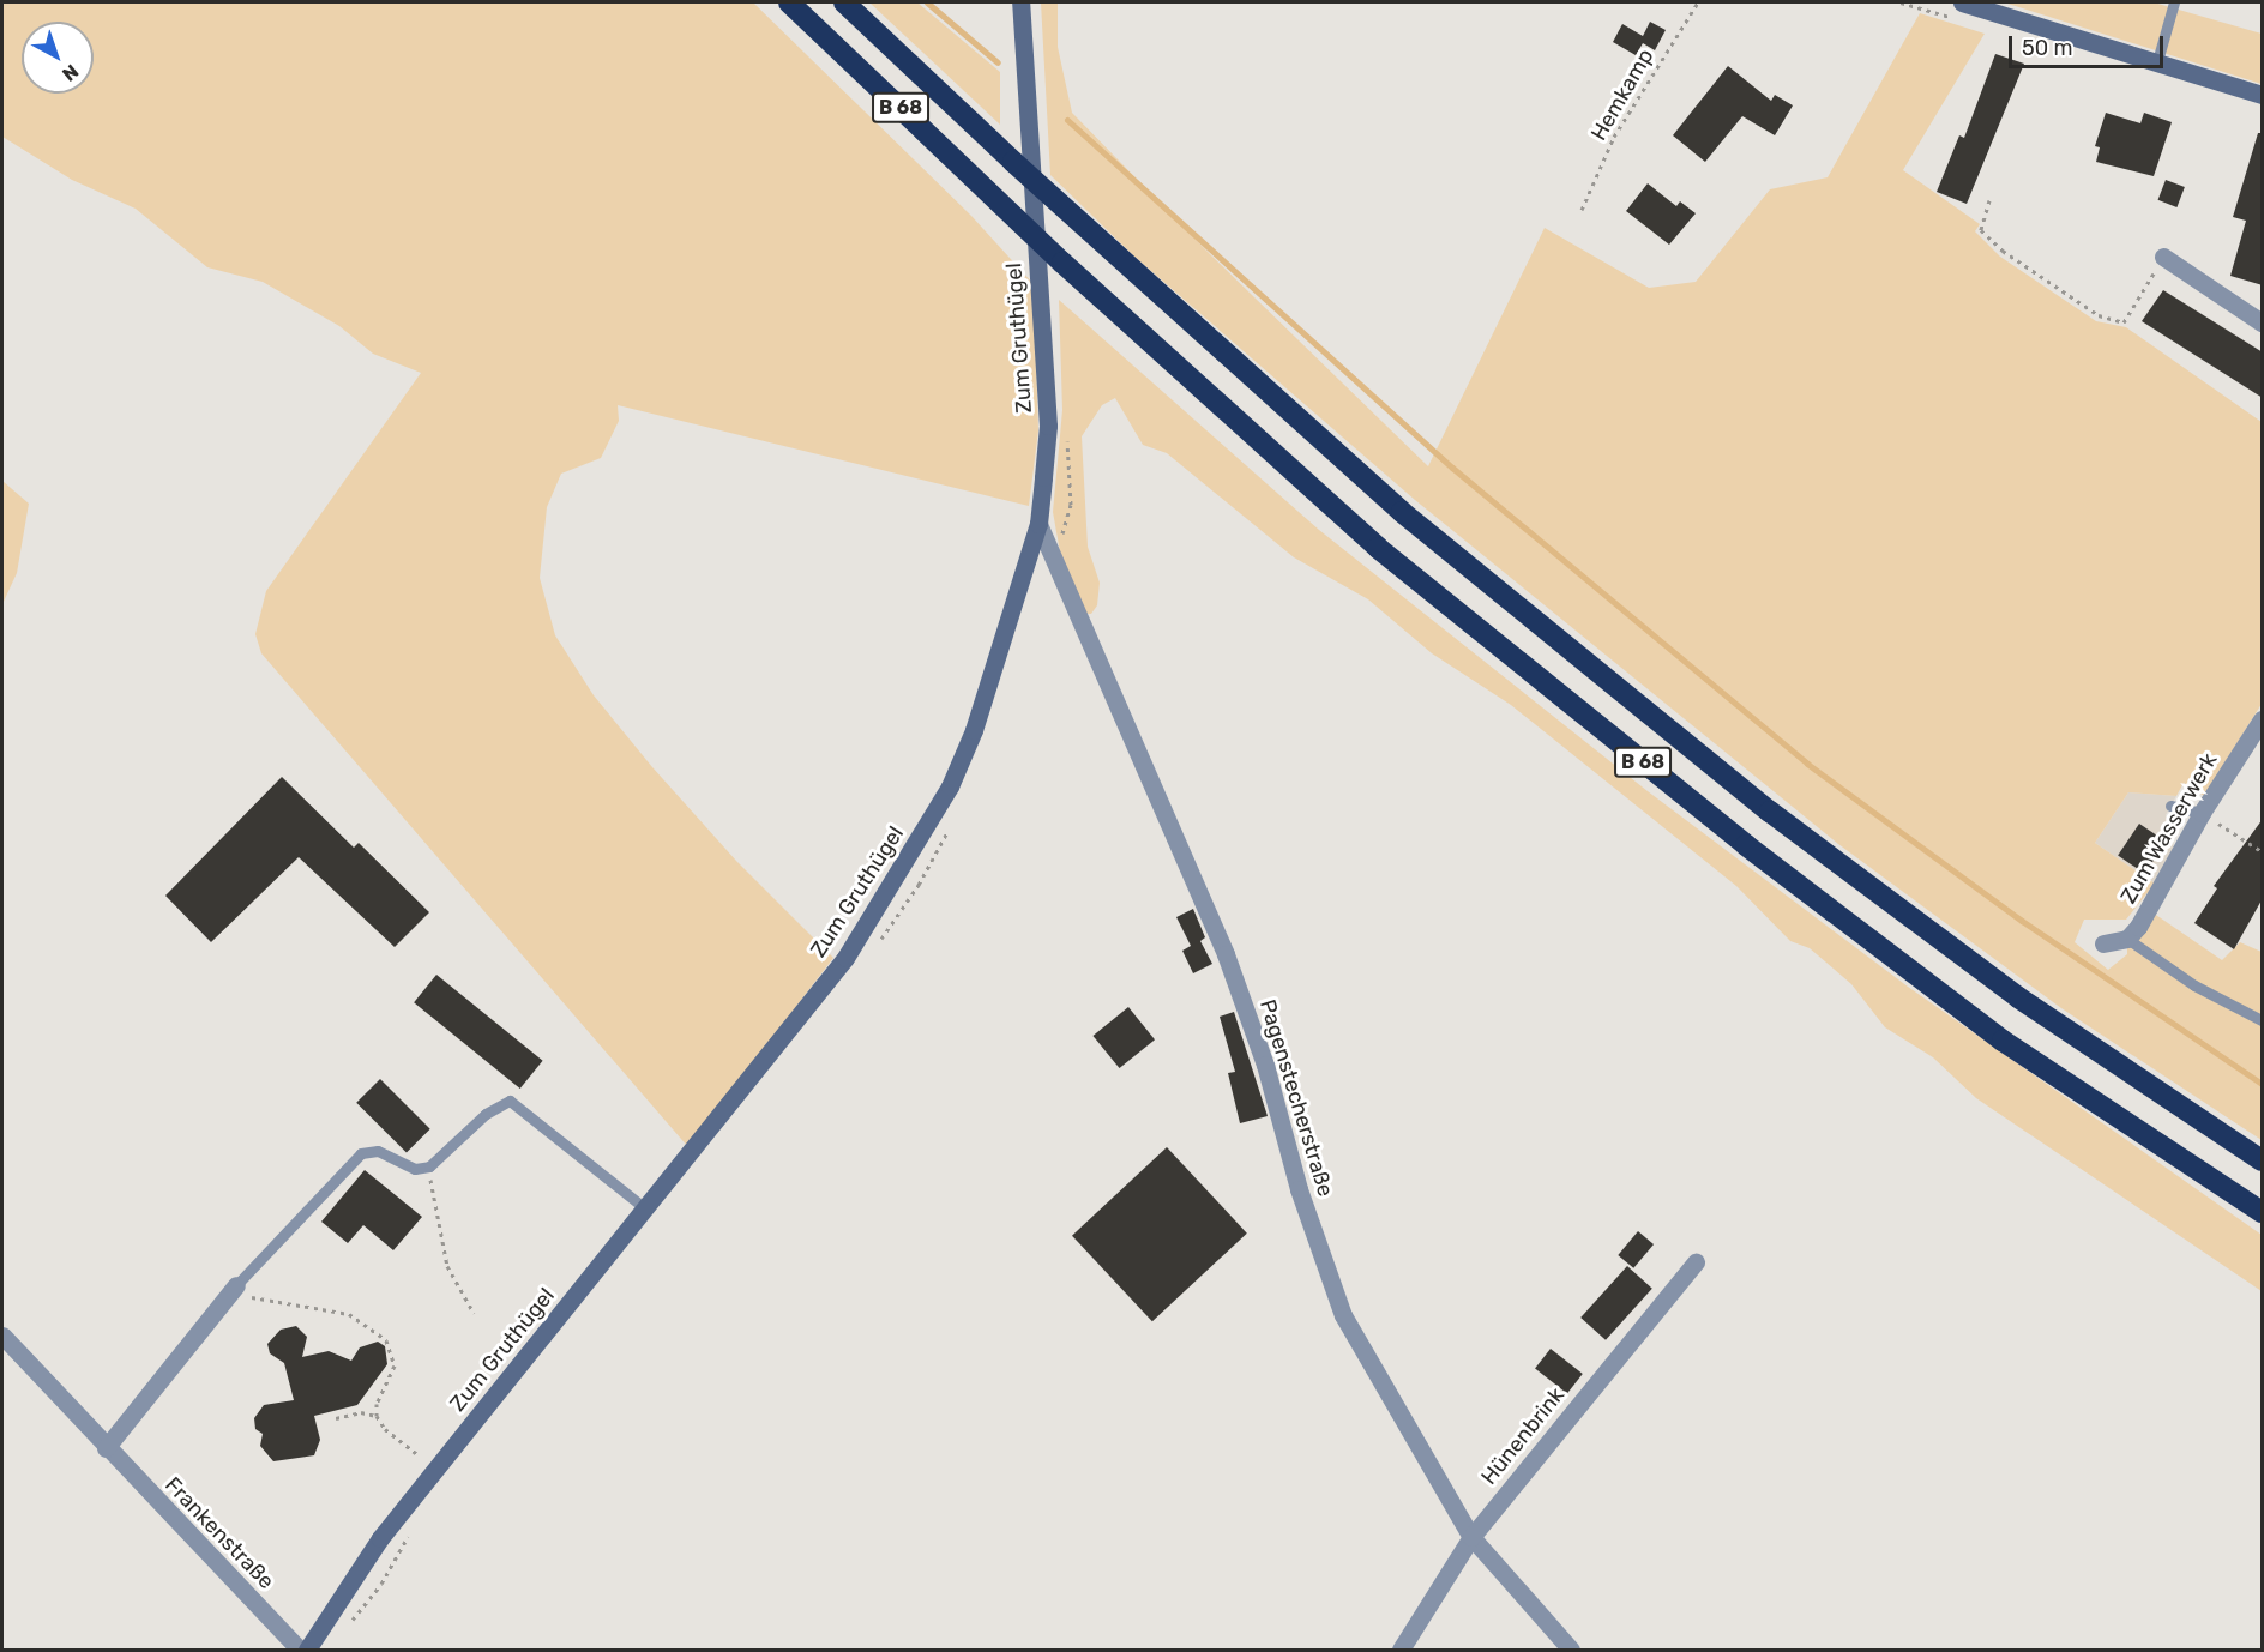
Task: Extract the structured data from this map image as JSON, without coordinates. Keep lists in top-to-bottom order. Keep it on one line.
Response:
{"streets":{"highway":["B 68"],"street":["Zum Gruthügel","Zum Wasserwerk","Pagenstecherstraße","Hünenbrink","Frankenstraße"],"path":["Hemkamp"]},"crossings":[["Zum Gruthügel","Pagenstecherstraße"],["Pagenstecherstraße","Hünenbrink"]],"scale_bar":"50 m","north":"bottom right"}
